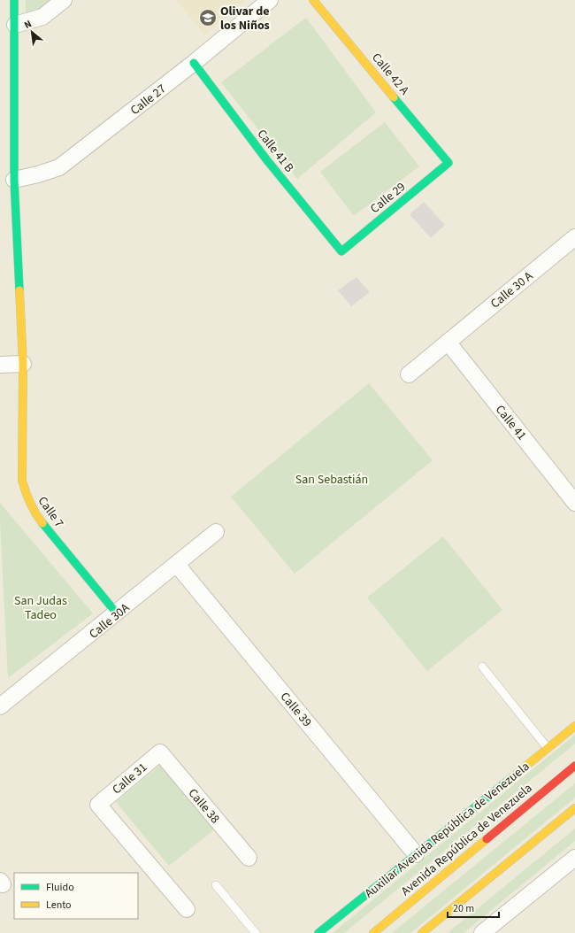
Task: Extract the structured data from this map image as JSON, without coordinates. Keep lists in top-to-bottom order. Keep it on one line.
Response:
{"streets":{"street":["Calle 42 A","Calle 27","Calle 41 B","Calle 29","Calle 30 A","Calle 41","Calle 7","Calle 30A","Calle 39","Calle 31","Calle 38","Auxiliar Avenida República de Venezuela","Avenida República de Venezuela"]},"crossings":[["Calle 42 A","Calle 29"],["Calle 27","Calle 41 B"],["Calle 27","Calle 7"],["Calle 41 B","Calle 29"],["Calle 30 A","Calle 41"],["Calle 7","Calle 30A"],["Calle 30A","Calle 39"],["Calle 39","Auxiliar Avenida República de Venezuela"],["Calle 31","Calle 38"]],"parks":["San Sebastián","San Judas Tadeo"],"places":{"school or university":["Olivar de los Niños"]},"legend":["Fluido","Lento"],"scale_bar":"20 m","north":"top left"}
